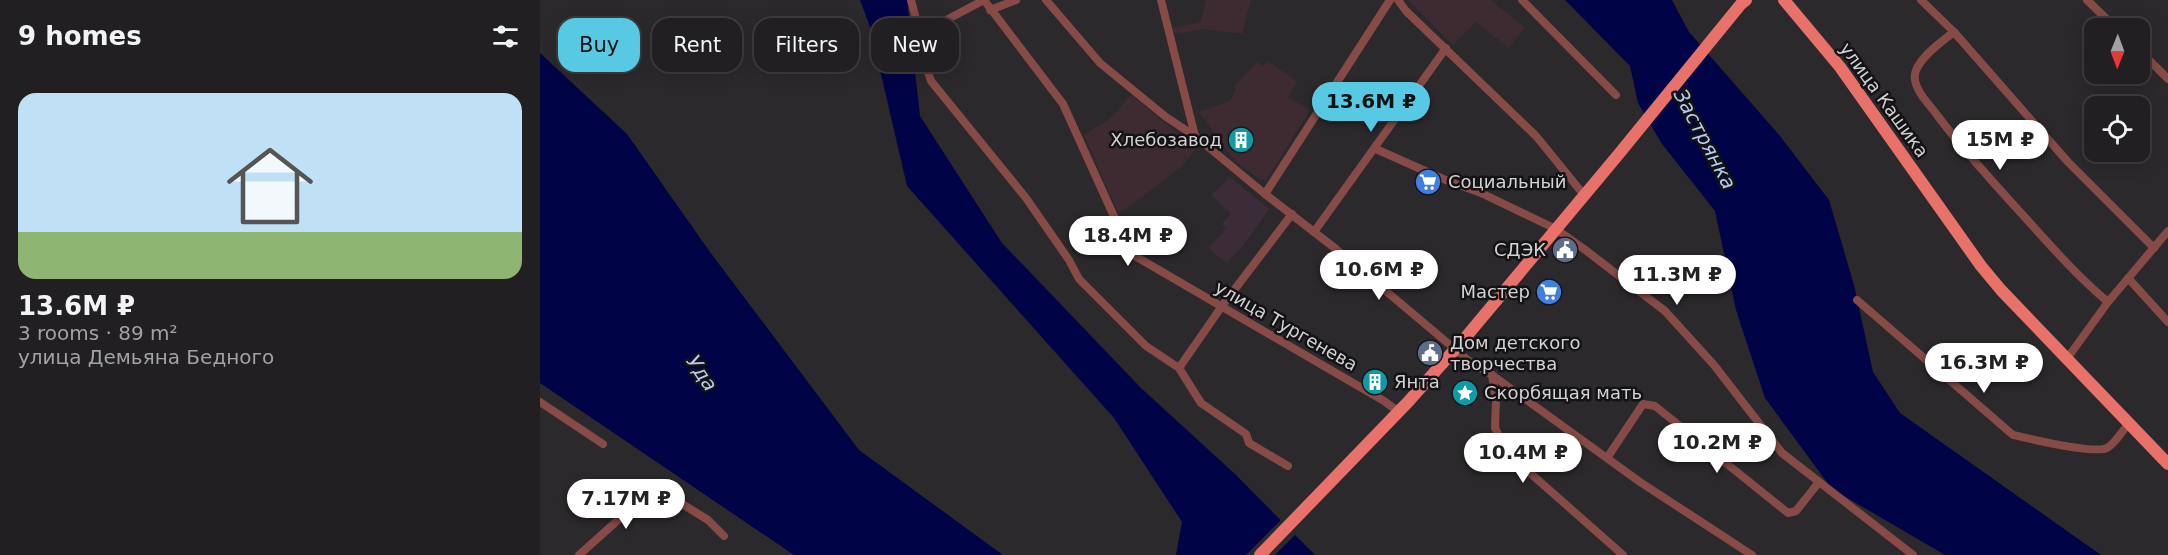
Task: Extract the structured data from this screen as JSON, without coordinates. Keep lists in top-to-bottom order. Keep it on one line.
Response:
{"streets":{"highway":["улица Кашика"],"street":["улица Тургенева"]},"water":["Застрянка","Уда"],"places":{"building":["Хлебозавод","Янта"],"supermarket":["Социальный","Мастер"],"public building":["СДЭК","Дом детского творчества"],"place":["Скорбящая мать"]},"north":"bottom","page":{"heading":"9 homes","chip":["Buy","Rent","Filters","New"],"list":[{"name":"13.6M ₽","note":"3 rooms · 89 m² · улица Демьяна Бедного"}],"price":["13.6M ₽","15M ₽","18.4M ₽","10.6M ₽","11.3M ₽","16.3M ₽","10.2M ₽","10.4M ₽","7.17M ₽"]}}
